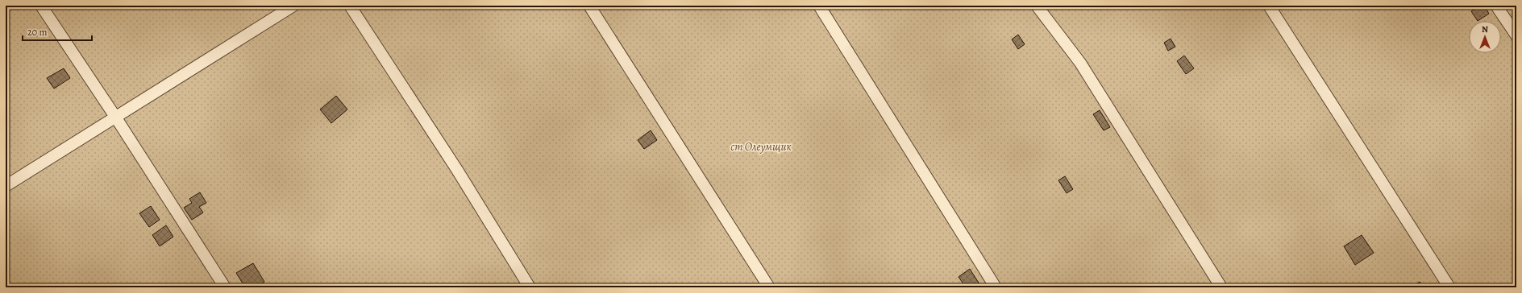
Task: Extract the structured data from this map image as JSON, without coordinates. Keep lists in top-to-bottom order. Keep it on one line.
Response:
{"parks":["ст Олеумщик"],"scale_bar":"20 m","north":"top"}
